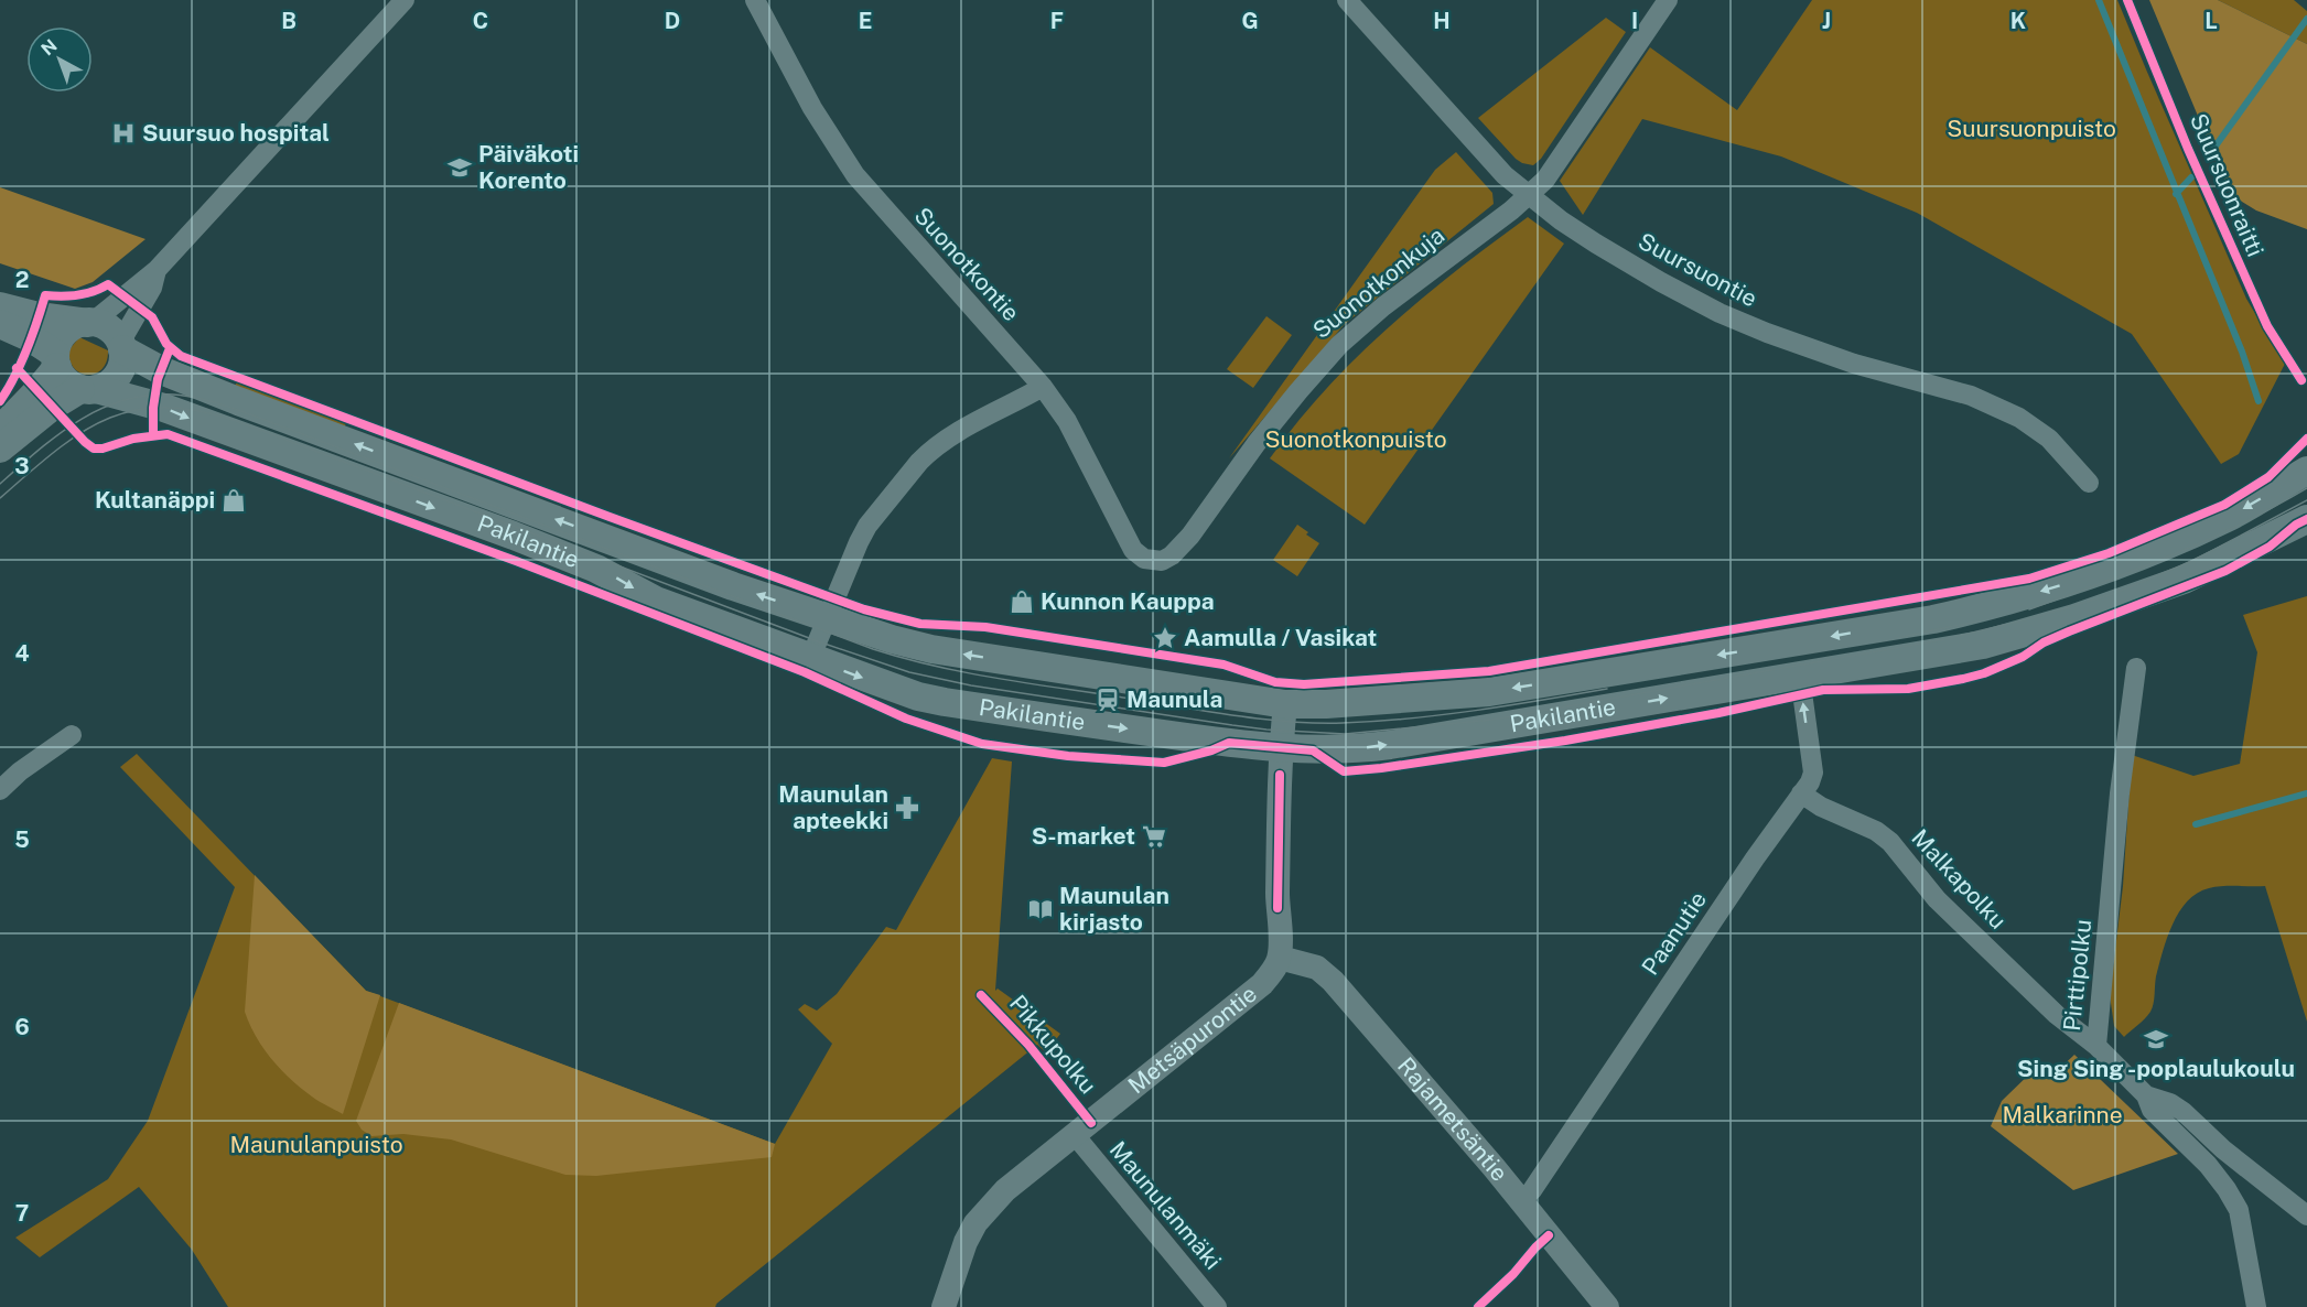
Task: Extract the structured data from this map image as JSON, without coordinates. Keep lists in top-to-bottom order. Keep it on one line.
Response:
{"streets":{"main road":["Pakilantie"],"street":["Suonotkontie","Suursuontie","Suonotkonkuja","Malkapolku","Paanutie","Pirttipolku","Metsäpurontie","Rajametsäntie","Maunulanmäki"],"cycle path":["Suursuonraitti","Pikkupolku"]},"crossings":[["Suonotkontie","Suonotkonkuja"],["Suursuontie","Suonotkonkuja"],["Pakilantie","Paanutie"],["Malkapolku","Paanutie"],["Malkapolku","Pirttipolku"],["Paanutie","Rajametsäntie"],["Metsäpurontie","Rajametsäntie"],["Metsäpurontie","Maunulanmäki"]],"parks":["Suursuonpuisto","Suonotkonpuisto","Malkarinne","Maunulanpuisto"],"places":{"hospital":["Suursuo hospital"],"school or university":["Päiväkoti Korento","Sing Sing -poplaulukoulu"],"shop":["Kultanäppi","Kunnon Kauppa"],"place":["Aamulla / Vasikat"],"station":["Maunula"],"pharmacy":["Maunulan apteekki"],"supermarket":["S-market"],"library":["Maunulan kirjasto"]},"north":"top left","grid":{"columns":["B","C","D","E","F","G","H","I","J","K","L"],"rows":["2","3","4","5","6","7"]}}
